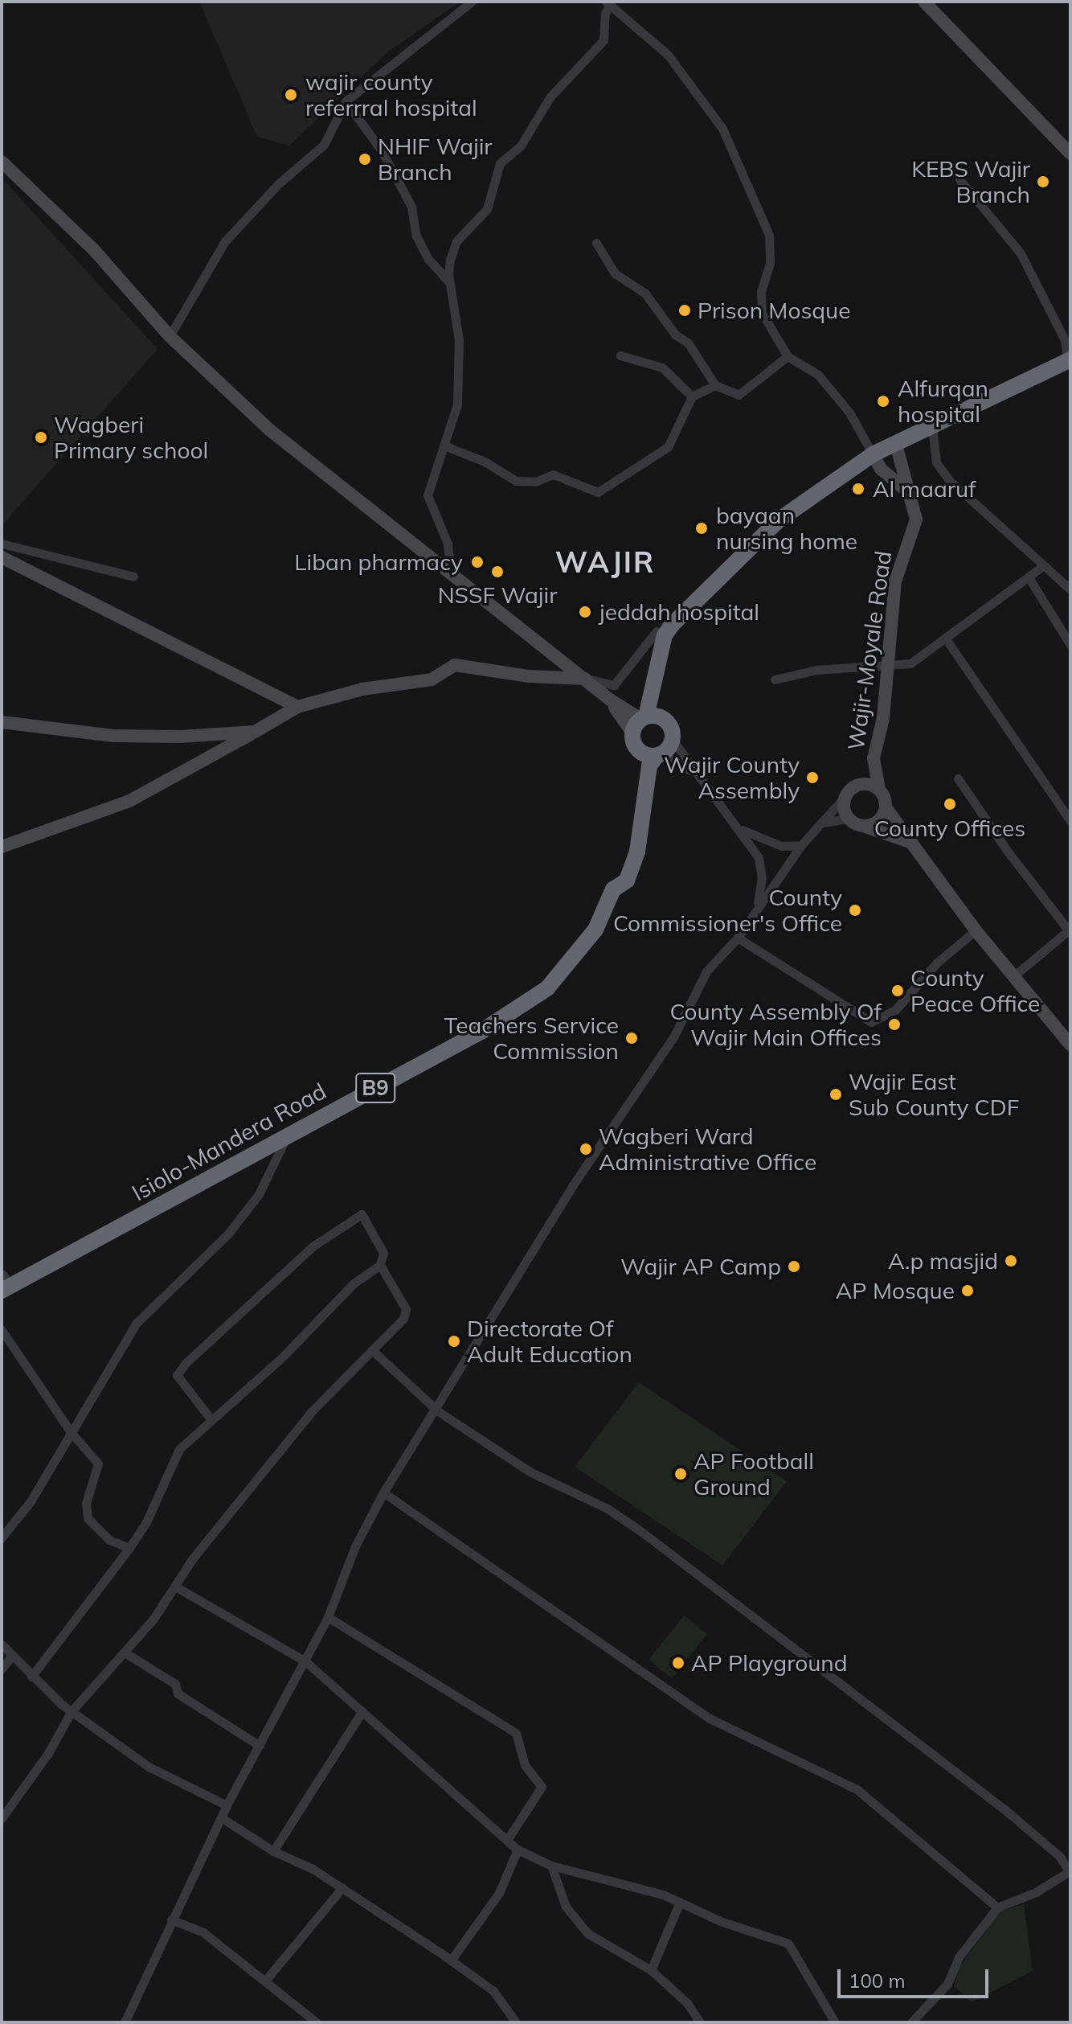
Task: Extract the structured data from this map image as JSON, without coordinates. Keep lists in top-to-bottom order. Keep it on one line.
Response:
{"streets":{"highway":["B9","Isiolo-Mandera Road"],"street":["Wajir-Moyale Road"]},"crossings":[["Wajir-Moyale Road","Isiolo-Mandera Road"]],"districts":["WAJIR"],"places":["wajir county referrral hospital","NHIF Wajir Branch","KEBS Wajir Branch","Prison Mosque","Alfurqan hospital","Wagberi Primary school","Al maaruf","bayaan nursing home","Liban pharmacy","NSSF Wajir","jeddah hospital","Wajir County Assembly","County Offices","County Commissioner's Office","County Peace Office","County Assembly Of Wajir Main Offices","Teachers Service Commission","Wajir East Sub County CDF","Wagberi Ward Administrative Office","A.p masjid","Wajir AP Camp","AP Mosque","Directorate Of Adult Education","AP Football Ground","AP Playground"],"scale_bar":"100 m"}
